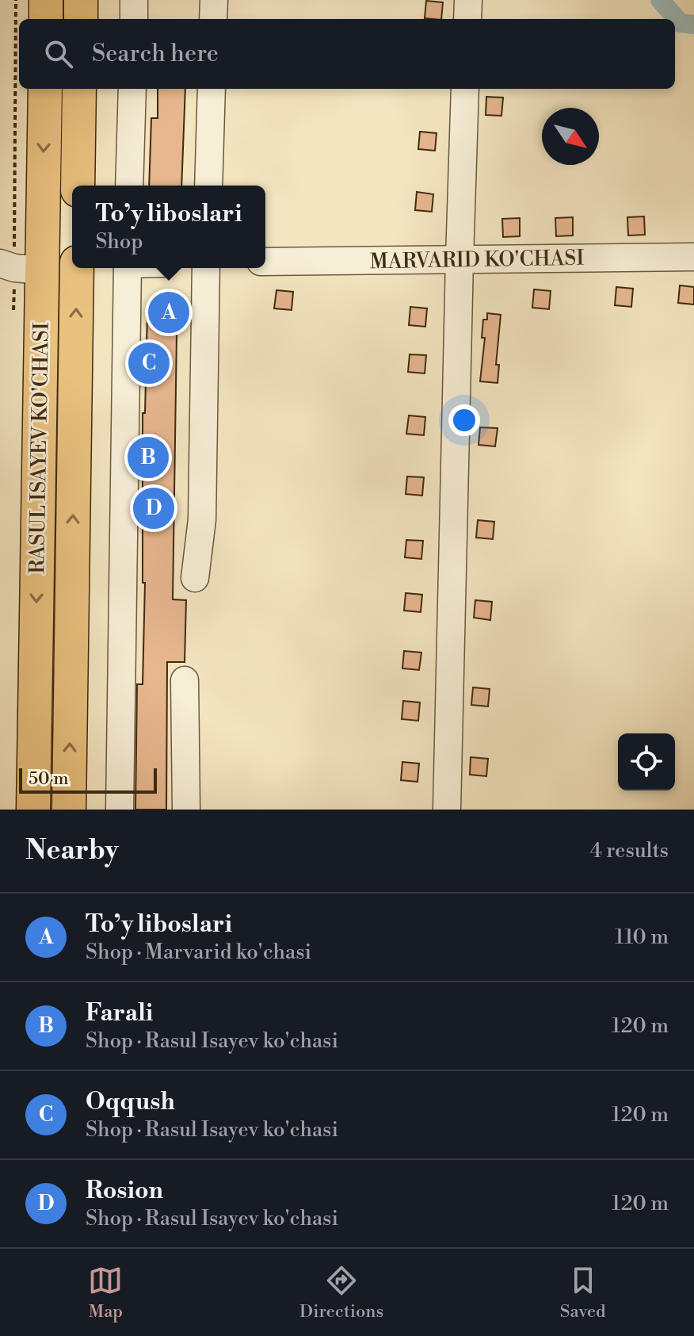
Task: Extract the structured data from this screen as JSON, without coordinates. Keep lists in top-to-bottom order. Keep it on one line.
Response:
{"streets":{"main road":["RASUL ISAYEV KO'CHASI"],"street":["MARVARID KO'CHASI"]},"scale_bar":"50 m","north":"bottom right","page":{"search":"Search here","popup":["To’y liboslari","Shop"],"pins":["A","C","B","D"],"scale":"50 m","heading":["Nearby","4 results"],"list":[{"mark":"A","name":"To’y liboslari","note":"Shop · Marvarid ko'chasi","value":"110 m"},{"mark":"B","name":"Farali","note":"Shop · Rasul Isayev ko'chasi","value":"120 m"},{"mark":"C","name":"Oqqush","note":"Shop · Rasul Isayev ko'chasi","value":"120 m"},{"mark":"D","name":"Rosion","note":"Shop · Rasul Isayev ko'chasi","value":"120 m"}],"nav":["Map","Directions","Saved"]}}
